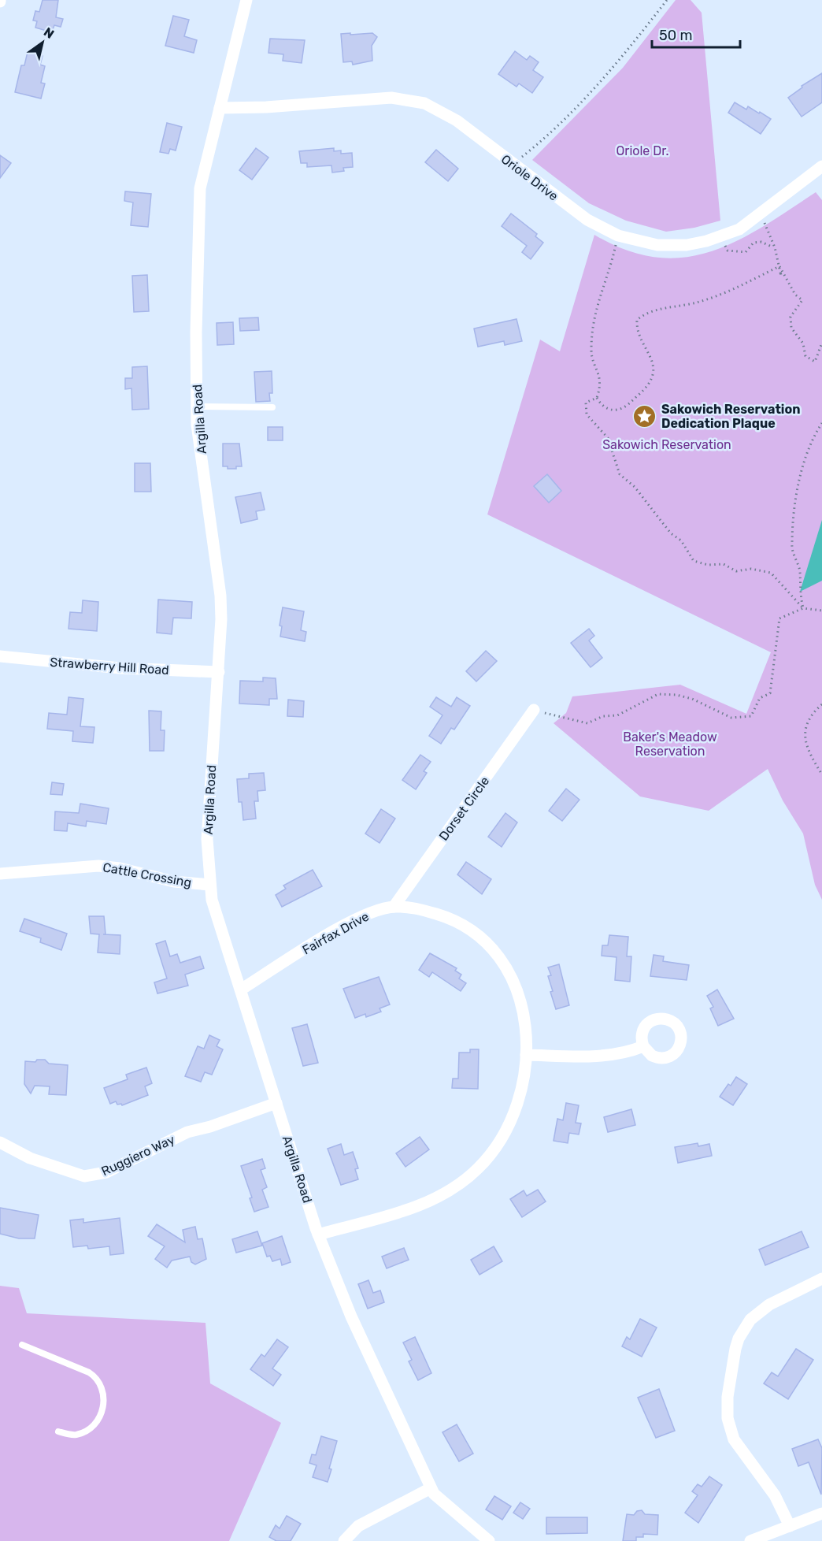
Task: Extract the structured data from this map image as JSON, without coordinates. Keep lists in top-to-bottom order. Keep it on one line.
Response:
{"streets":{"street":["Oriole Drive","Argilla Road","Strawberry Hill Road","Dorset Circle","Cattle Crossing","Fairfax Drive","Ruggiero Way"]},"crossings":[["Oriole Drive","Argilla Road"],["Argilla Road","Strawberry Hill Road"],["Argilla Road","Cattle Crossing"],["Argilla Road","Fairfax Drive"],["Argilla Road","Ruggiero Way"],["Dorset Circle","Fairfax Drive"]],"parks":["Oriole Dr.","Sakowich Reservation","Baker's Meadow Reservation"],"places":{"place":["Sakowich Reservation Dedication Plaque"]},"scale_bar":"50 m","north":"top right"}
